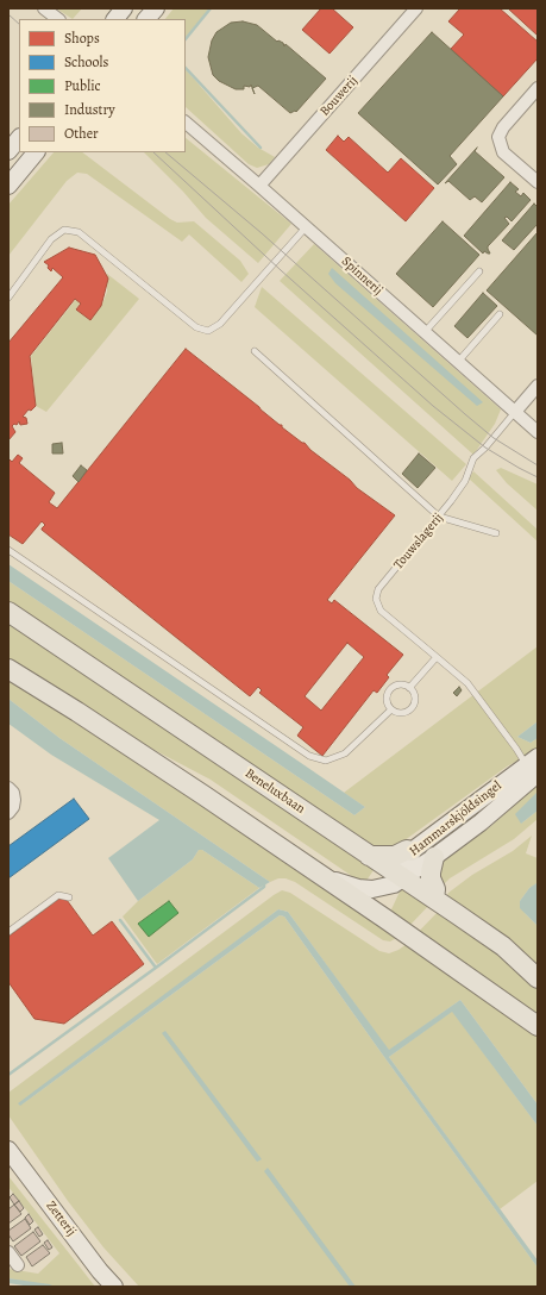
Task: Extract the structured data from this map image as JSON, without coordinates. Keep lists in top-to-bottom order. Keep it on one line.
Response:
{"streets":{"main road":["Beneluxbaan"],"street":["Bouwerij","Spinnerij","Touwslagerij","Hammarskjöldsingel","Zetterij"]},"crossings":[["Bouwerij","Spinnerij"],["Spinnerij","Touwslagerij"],["Touwslagerij","Hammarskjöldsingel"],["Beneluxbaan","Hammarskjöldsingel"]],"legend":["Shops","Schools","Public","Industry","Other"]}
